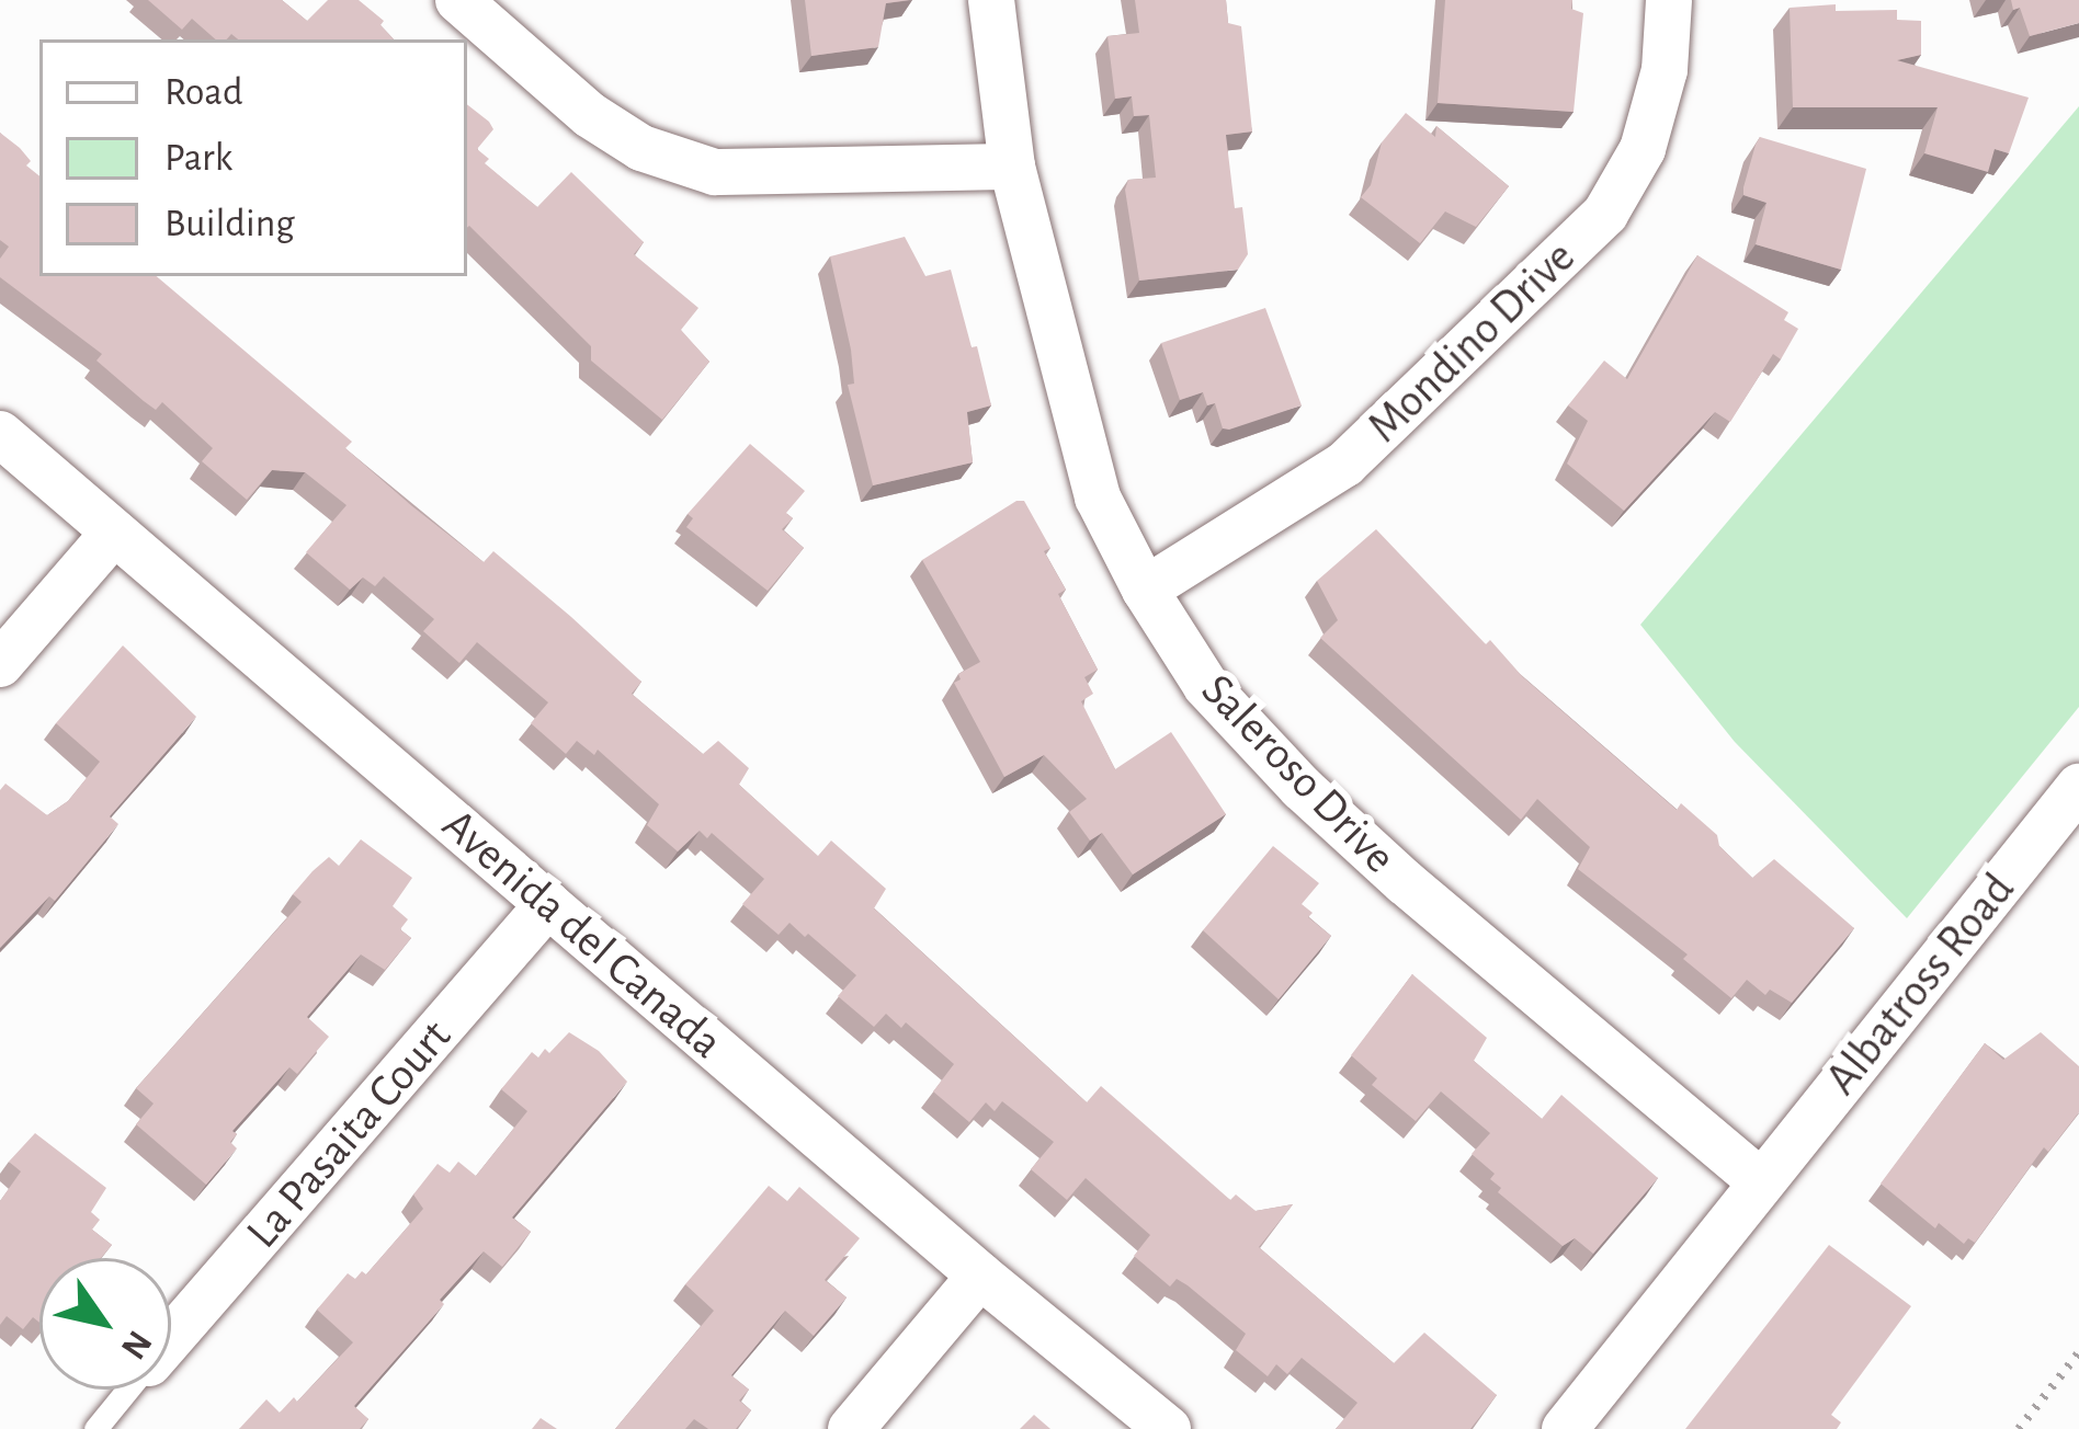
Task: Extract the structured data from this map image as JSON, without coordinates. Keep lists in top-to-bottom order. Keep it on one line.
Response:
{"streets":{"street":["Mondino Drive","Saleroso Drive","Avenida del Canada","Albatross Road","La Pasaita Court"]},"crossings":[["Mondino Drive","Saleroso Drive"],["Saleroso Drive","Albatross Road"],["Avenida del Canada","La Pasaita Court"]],"legend":["Road","Park","Building"],"north":"bottom right"}
